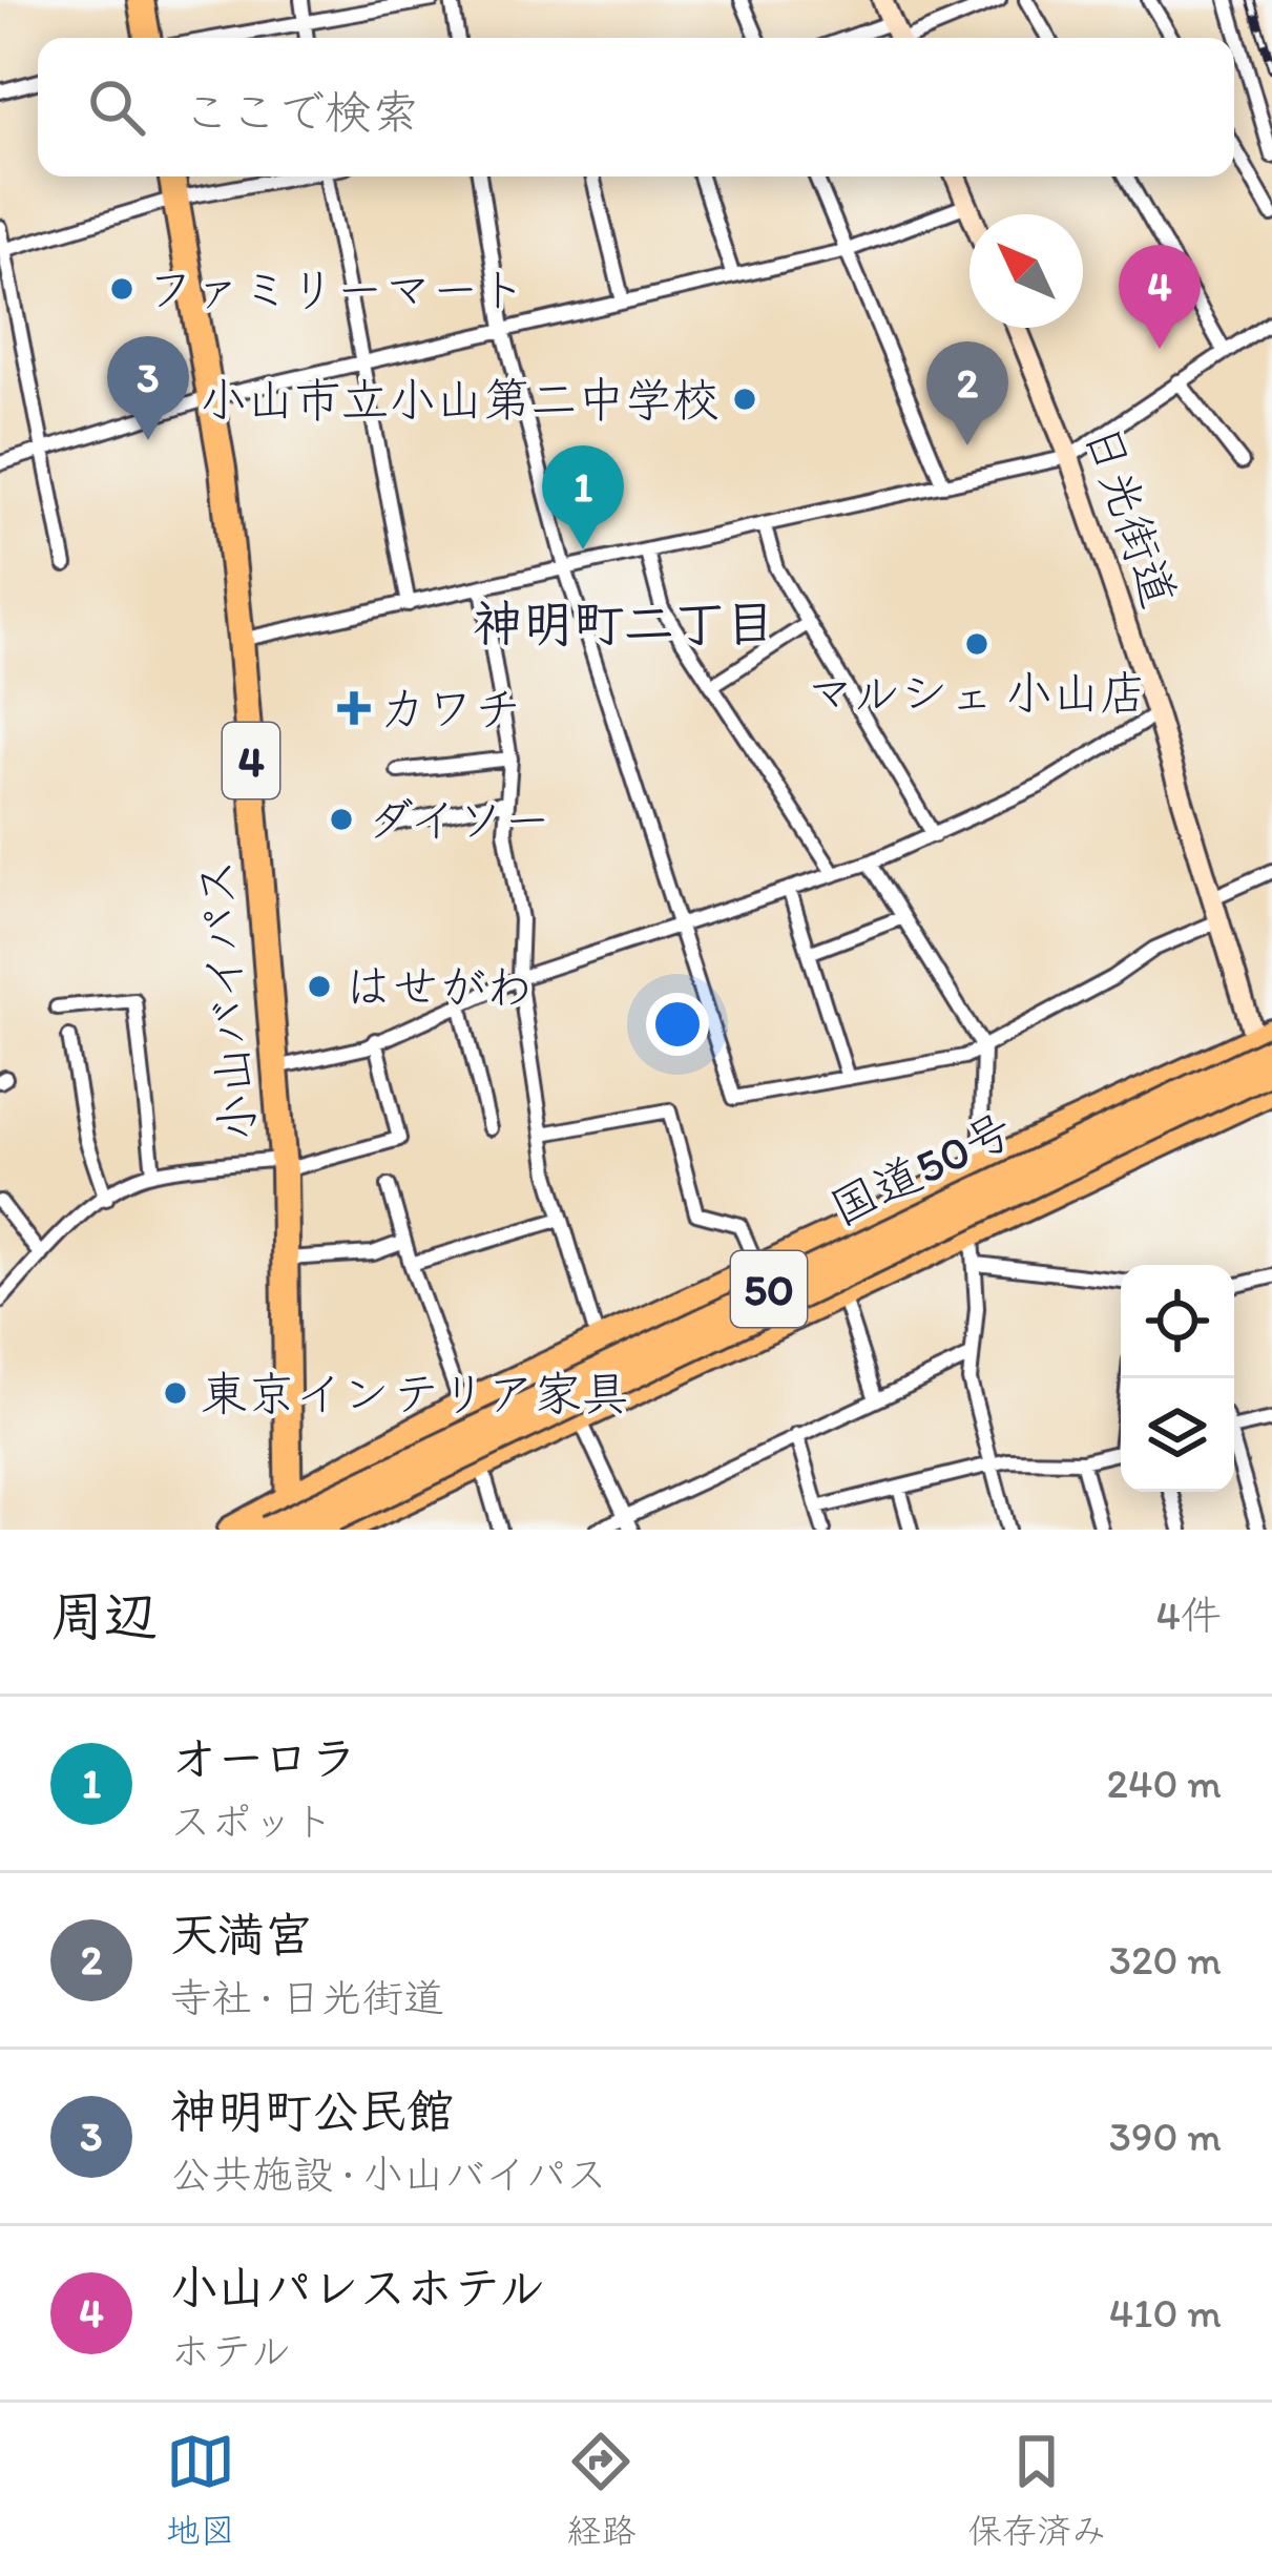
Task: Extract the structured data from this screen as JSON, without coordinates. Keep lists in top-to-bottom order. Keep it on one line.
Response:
{"streets":{"highway":["4","小山バイパス","国道50号","50"],"main road":["日光街道"]},"crossings":[["日光街道","国道50号"]],"districts":["神明町二丁目"],"places":{"other":["ファミリーマート","小山市立小山第二中学校","マルシェ 小山店","ダイソー","はせがわ","東京インテリア家具"],"health":["カワチ"]},"north":"top left","page":{"search":"ここで検索","pins":["4","3","2","1"],"heading":["周辺","4件"],"list":[{"mark":"1","name":"オーロラ","note":"スポット","value":"240 m"},{"mark":"2","name":"天満宮","note":"寺社 · 日光街道","value":"320 m"},{"mark":"3","name":"神明町公民館","note":"公共施設 · 小山バイパス","value":"390 m"},{"mark":"4","name":"小山パレスホテル","note":"ホテル","value":"410 m"}],"nav":["地図","経路","保存済み"]}}
